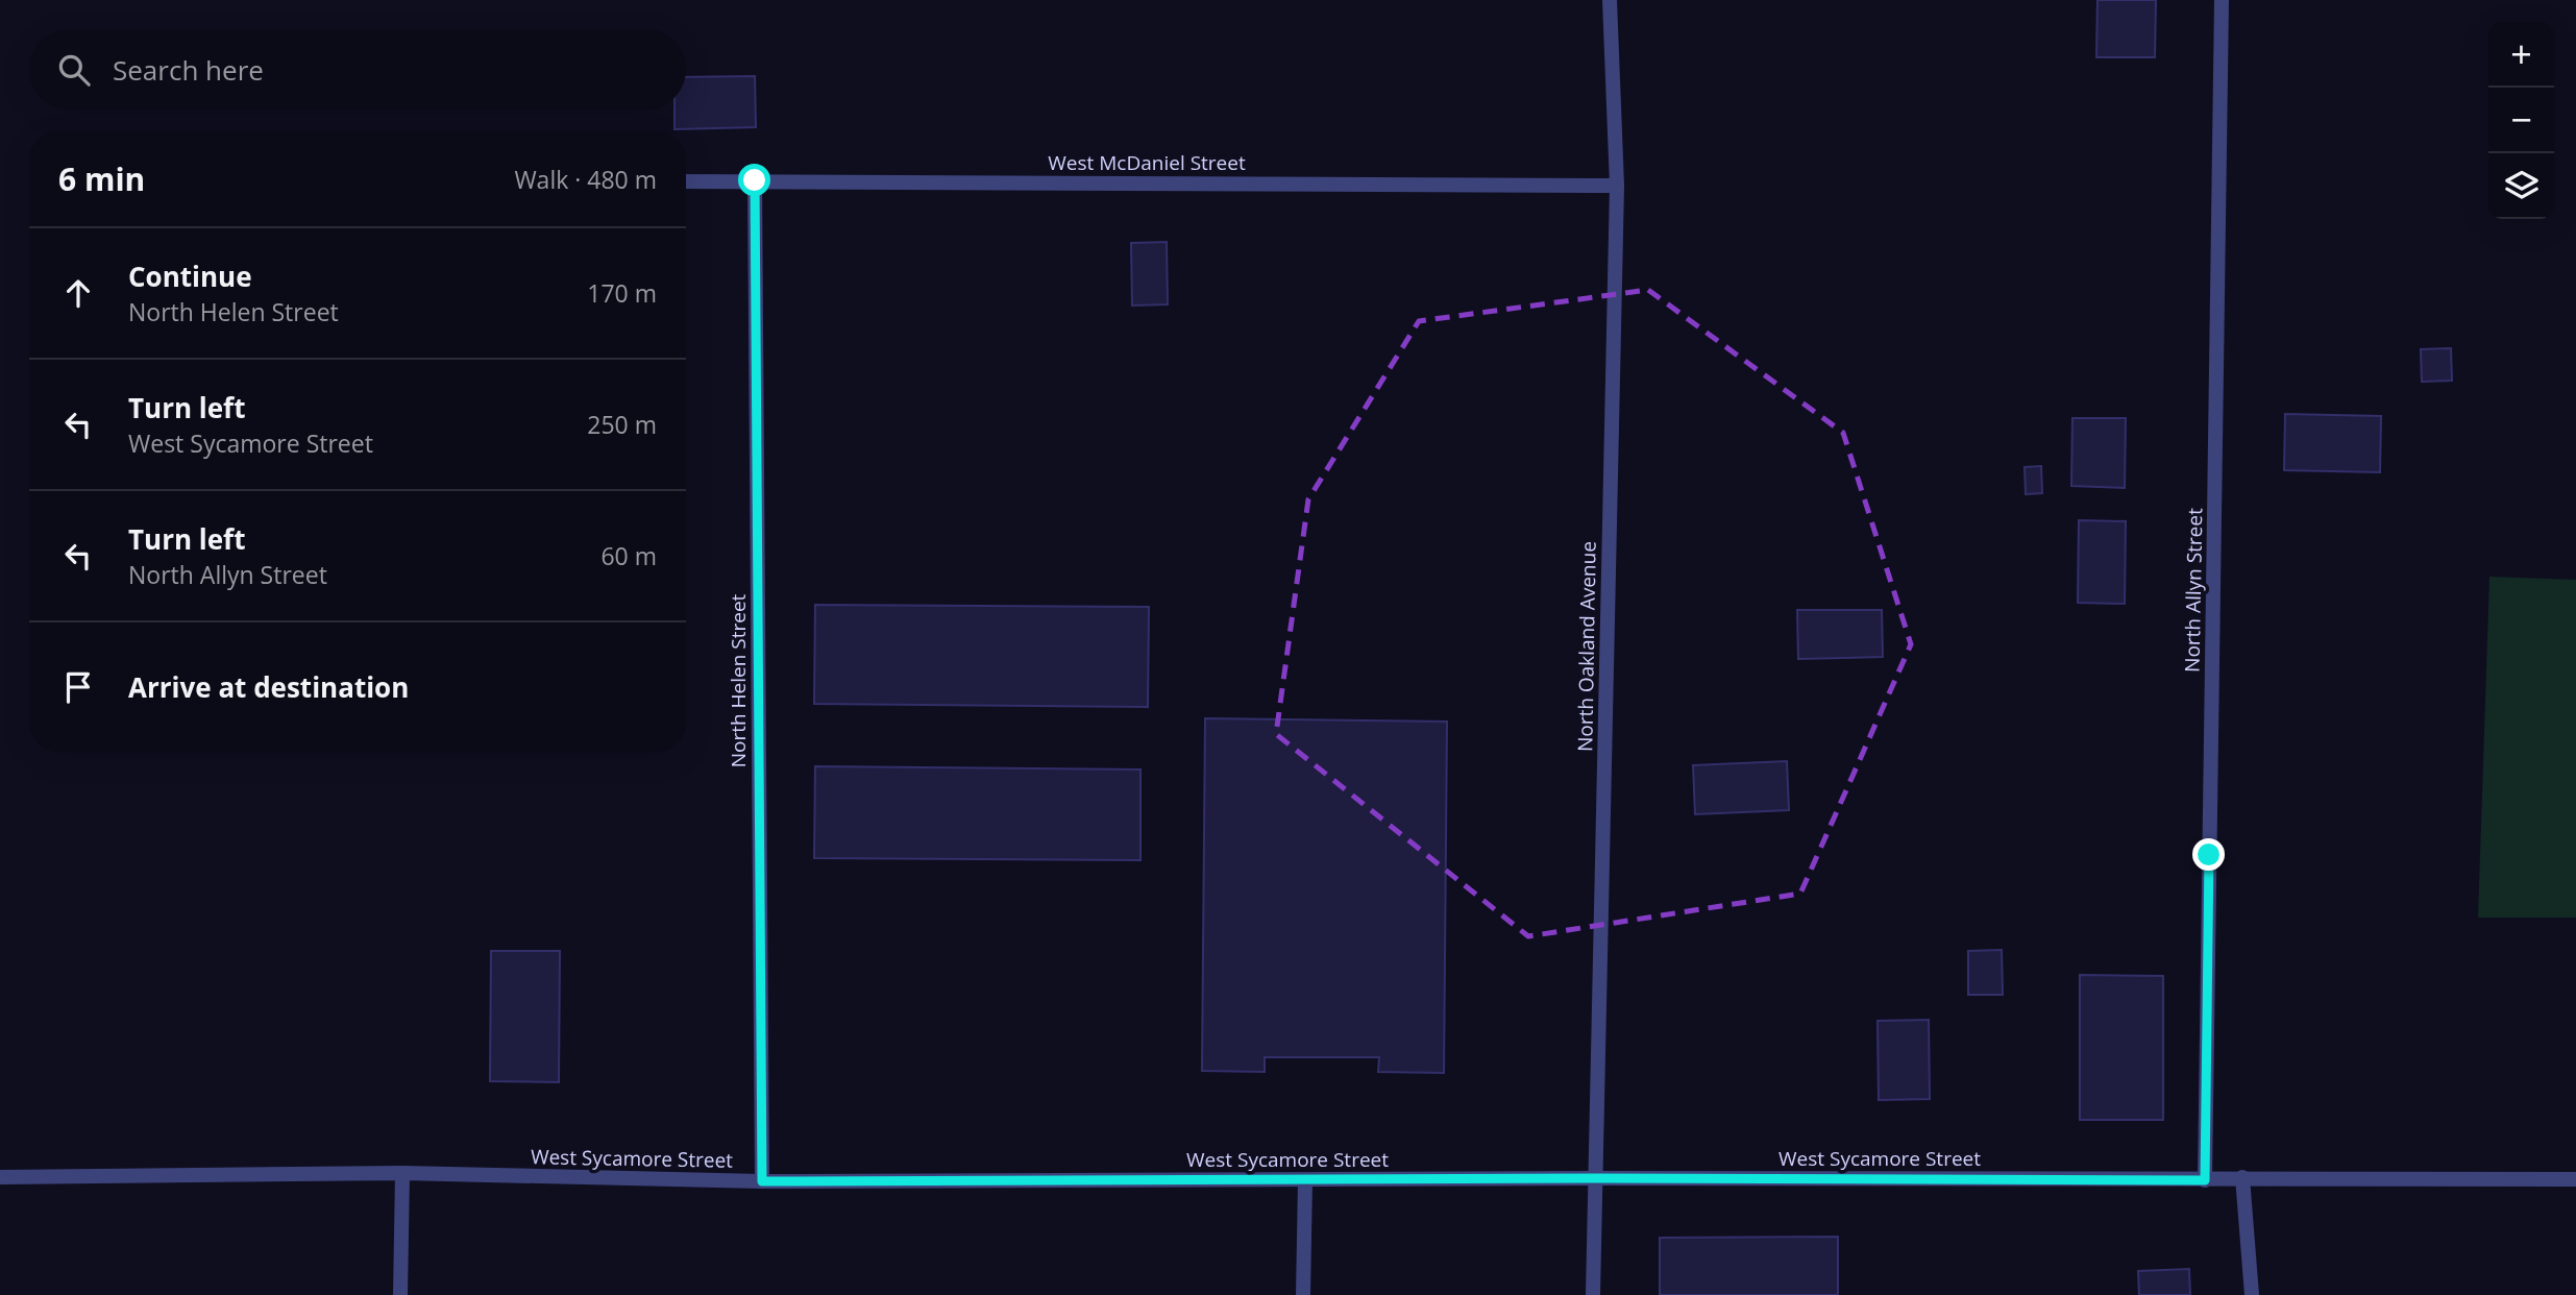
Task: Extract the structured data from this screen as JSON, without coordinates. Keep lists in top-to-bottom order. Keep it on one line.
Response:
{"streets":{"street":["West McDaniel Street","North Allyn Street","North Oakland Avenue","North Helen Street","West Sycamore Street"]},"crossings":[["West McDaniel Street","North Oakland Avenue"],["West McDaniel Street","North Helen Street"],["North Allyn Street","West Sycamore Street"],["North Oakland Avenue","West Sycamore Street"],["North Helen Street","West Sycamore Street"]],"page":{"map_buttons":["+","−"],"search":"Search here","heading":["6 min","Walk · 480 m"],"list":[["Continue","North Helen Street","170 m"],["Turn left","West Sycamore Street","250 m"],["Turn left","North Allyn Street","60 m"],"Arrive at destination"]}}
